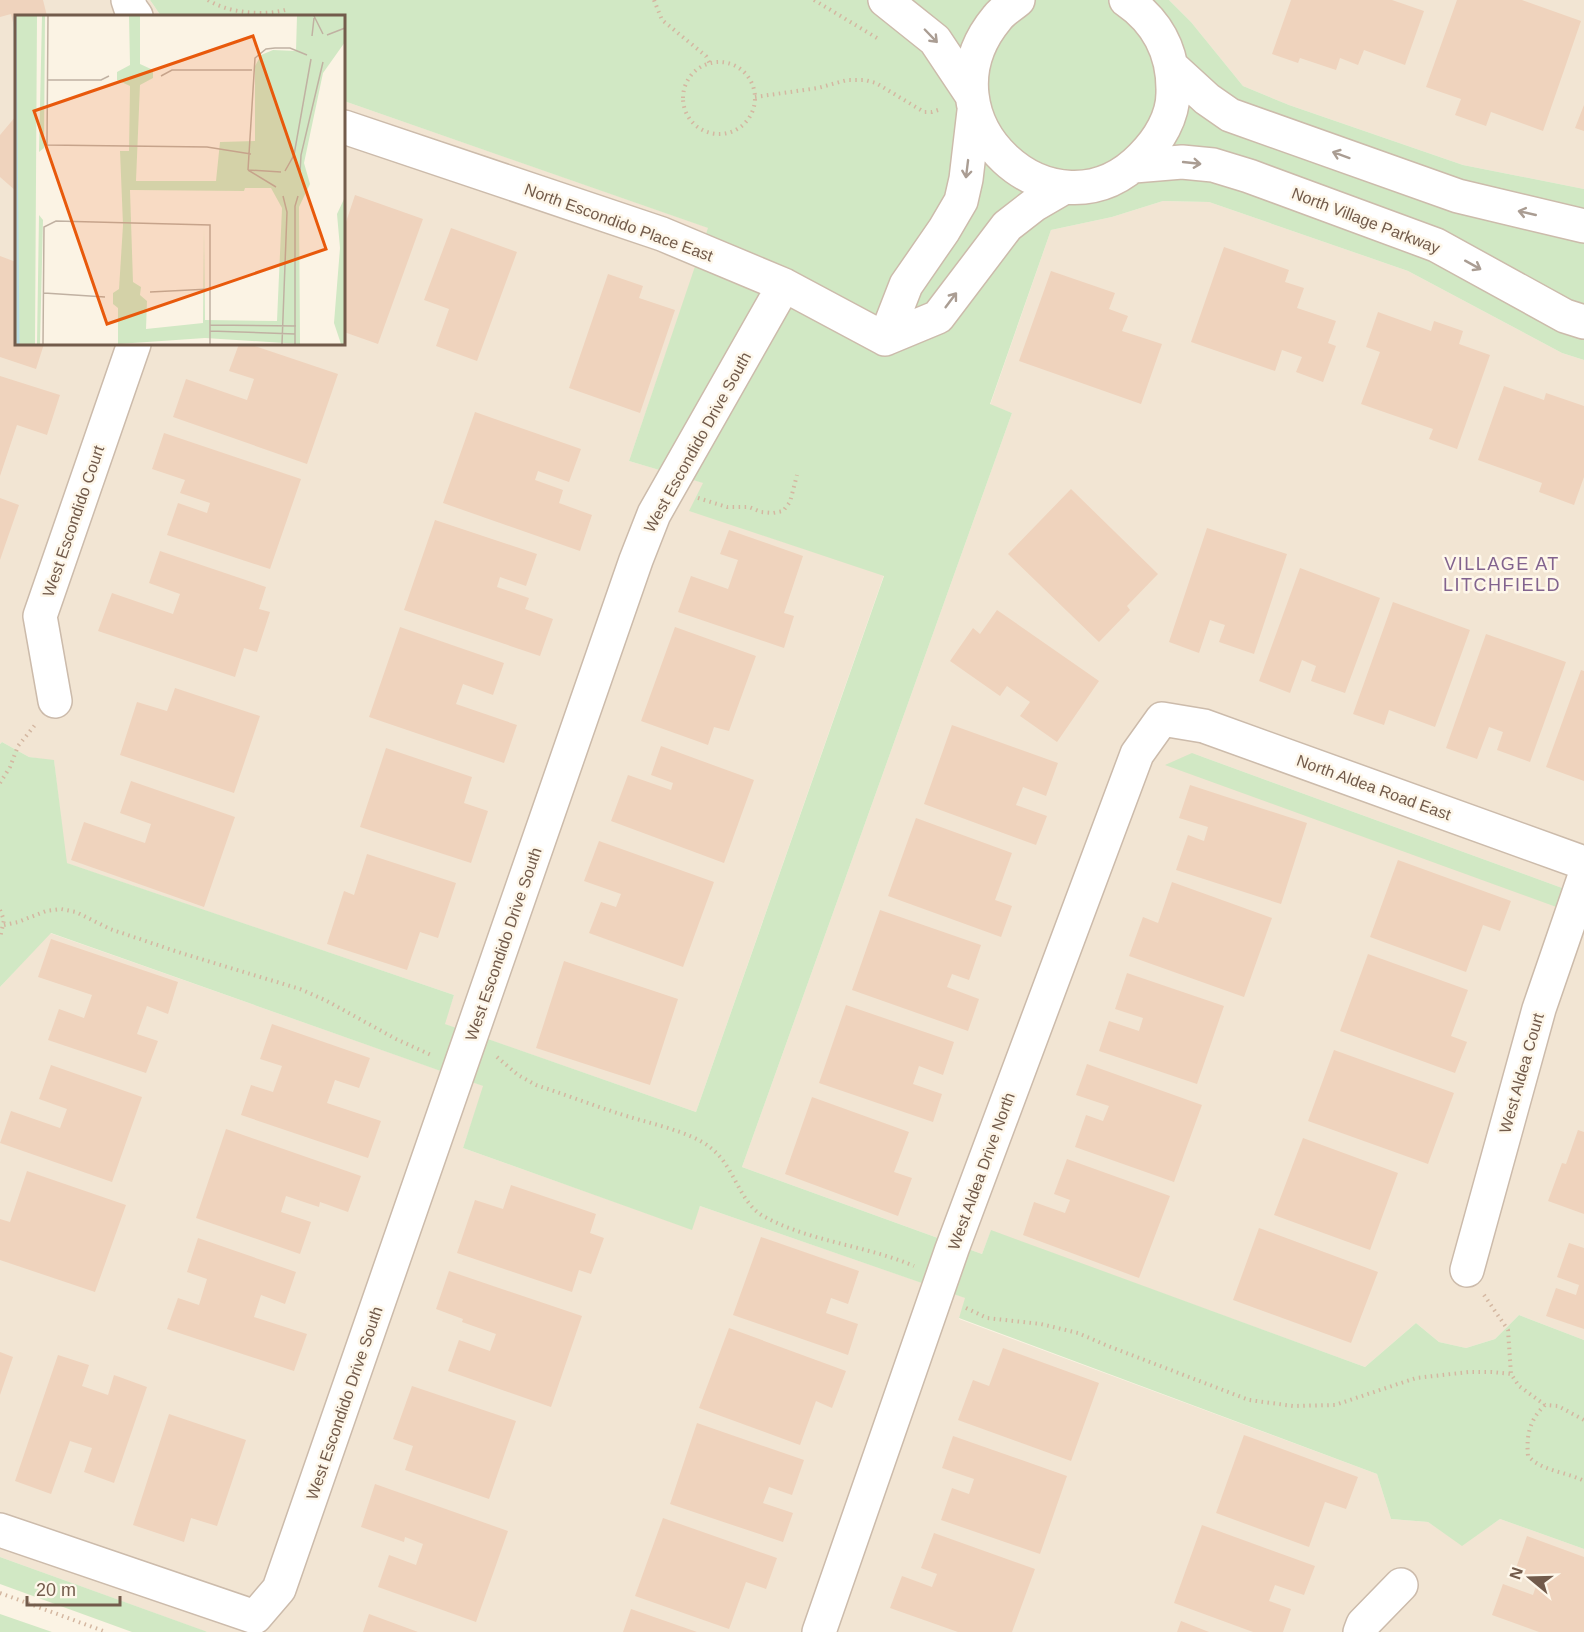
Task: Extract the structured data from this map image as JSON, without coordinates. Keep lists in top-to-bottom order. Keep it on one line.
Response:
{"streets":{"street":["North Village Parkway","North Escondido Place East","West Escondido Drive South","West Escondido Court","North Aldea Road East","West Aldea Court","West Aldea Drive North"]},"crossings":[["North Escondido Place East","West Escondido Drive South"],["North Aldea Road East","West Aldea Drive North"]],"districts":["VILLAGE AT LITCHFIELD"],"scale_bar":"20 m","north":"left"}
